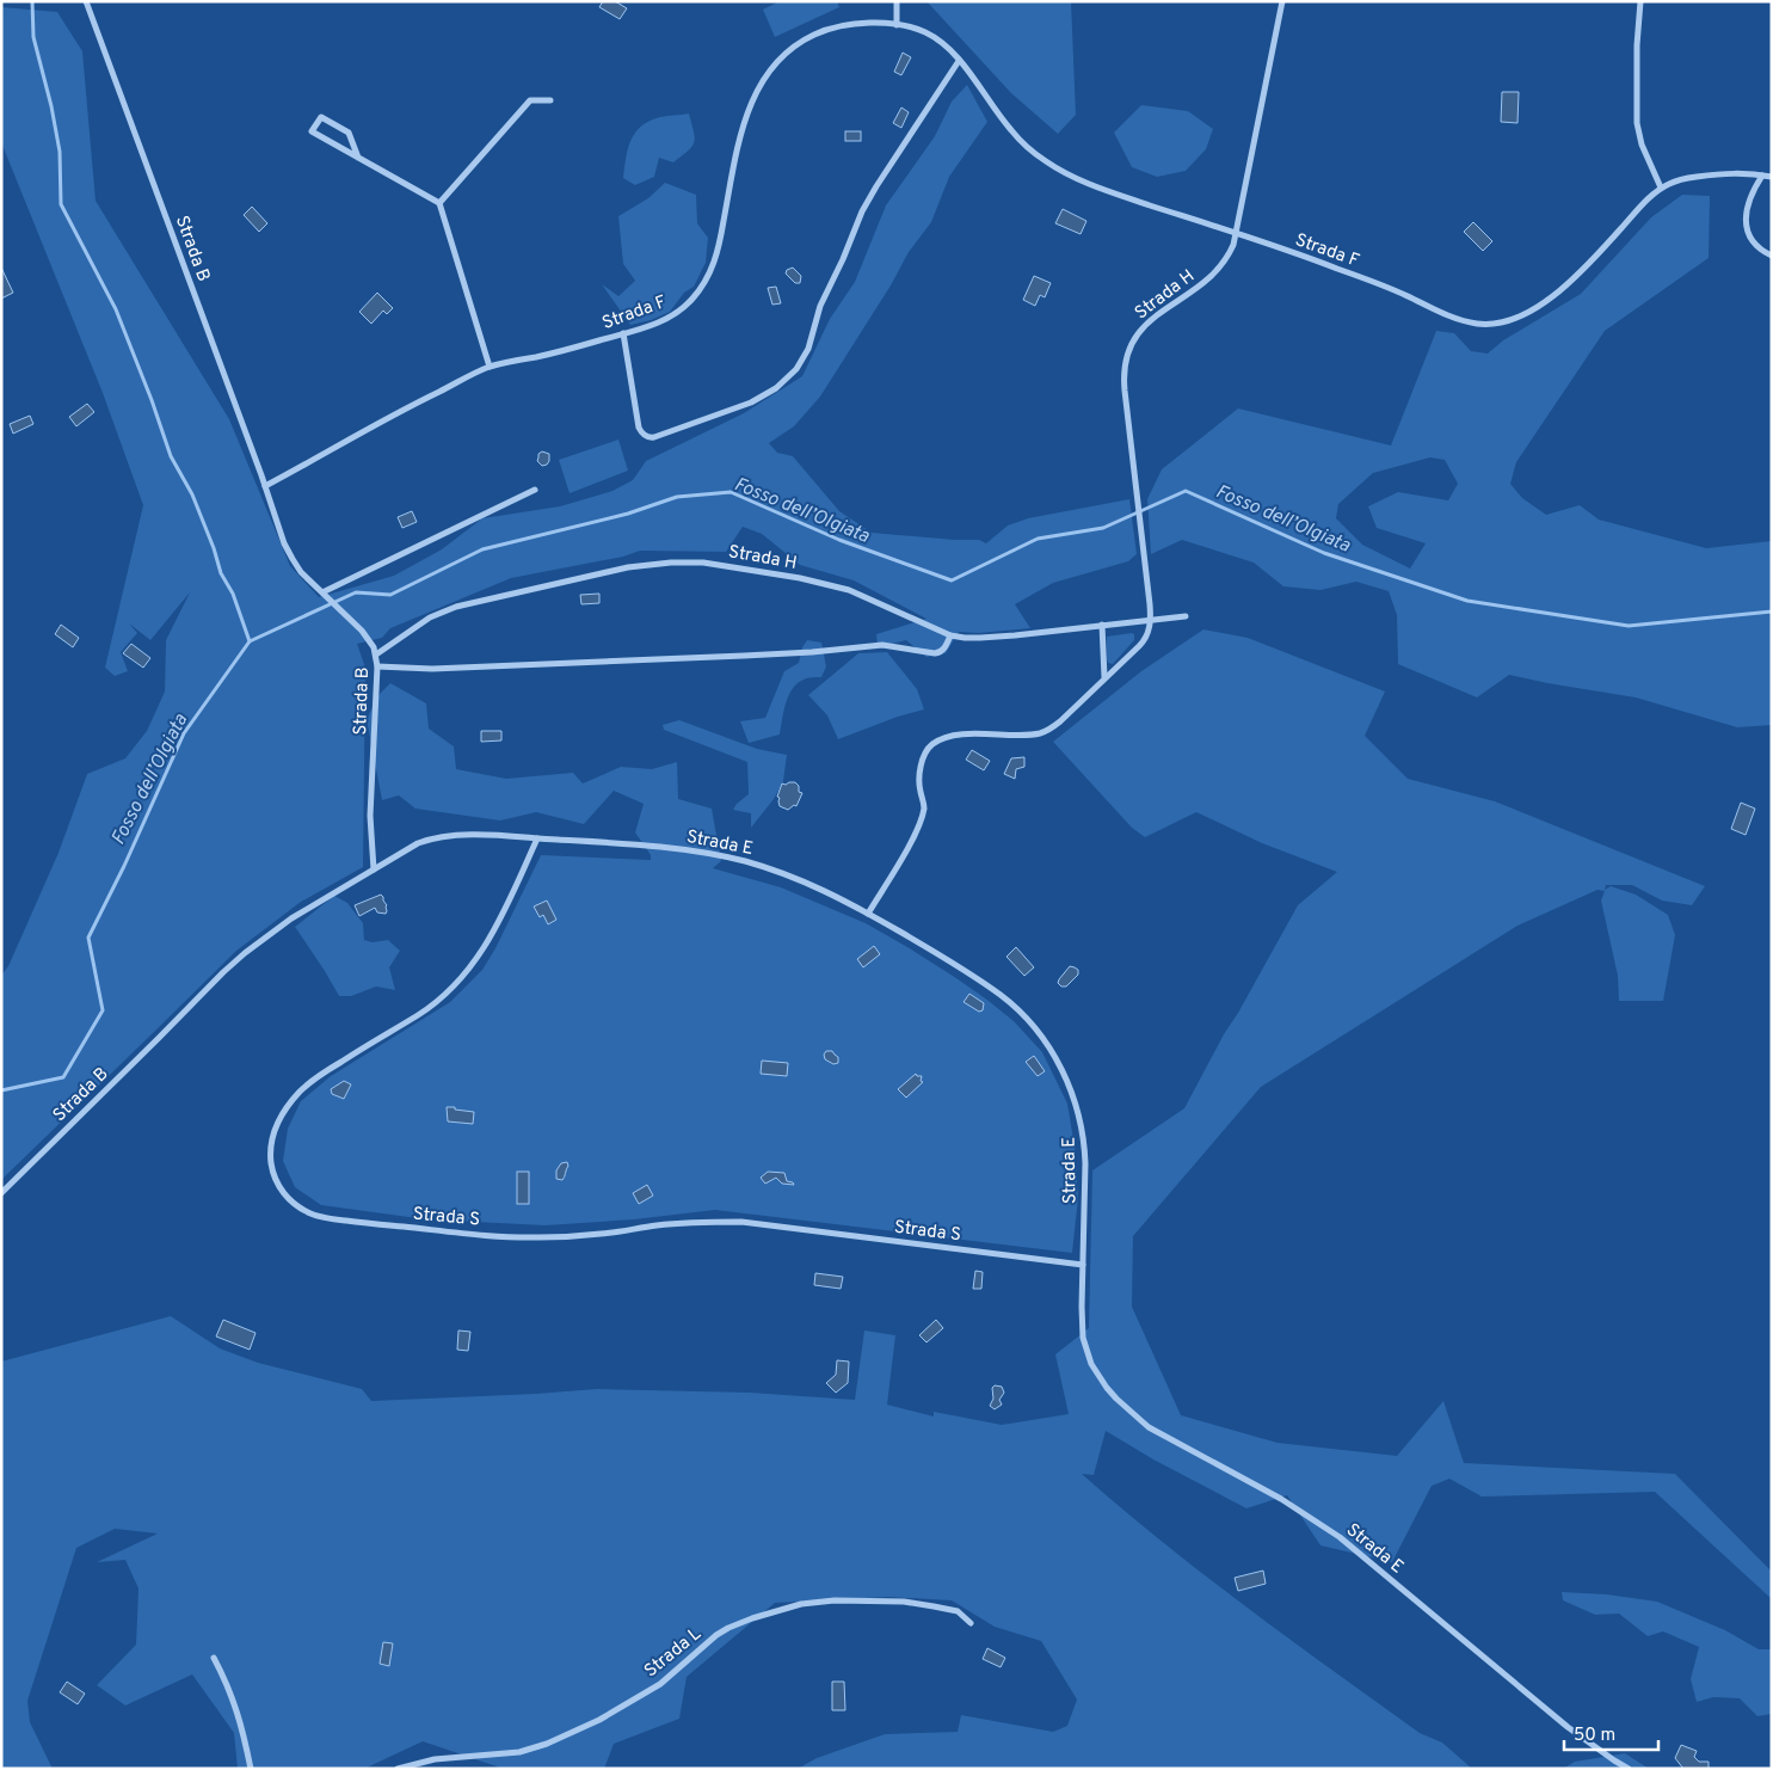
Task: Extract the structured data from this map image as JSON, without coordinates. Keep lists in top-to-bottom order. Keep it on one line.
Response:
{"streets":{"street":["Strada B","Strada F","Strada H","Strada E","Strada S","Strada L"]},"crossings":[["Strada B","Strada F"],["Strada B","Strada H"],["Strada B","Strada E"],["Strada F","Strada H"],["Strada H","Strada E"],["Strada E","Strada S"]],"water":["Fosso dell’Olgiata"],"scale_bar":"50 m"}
